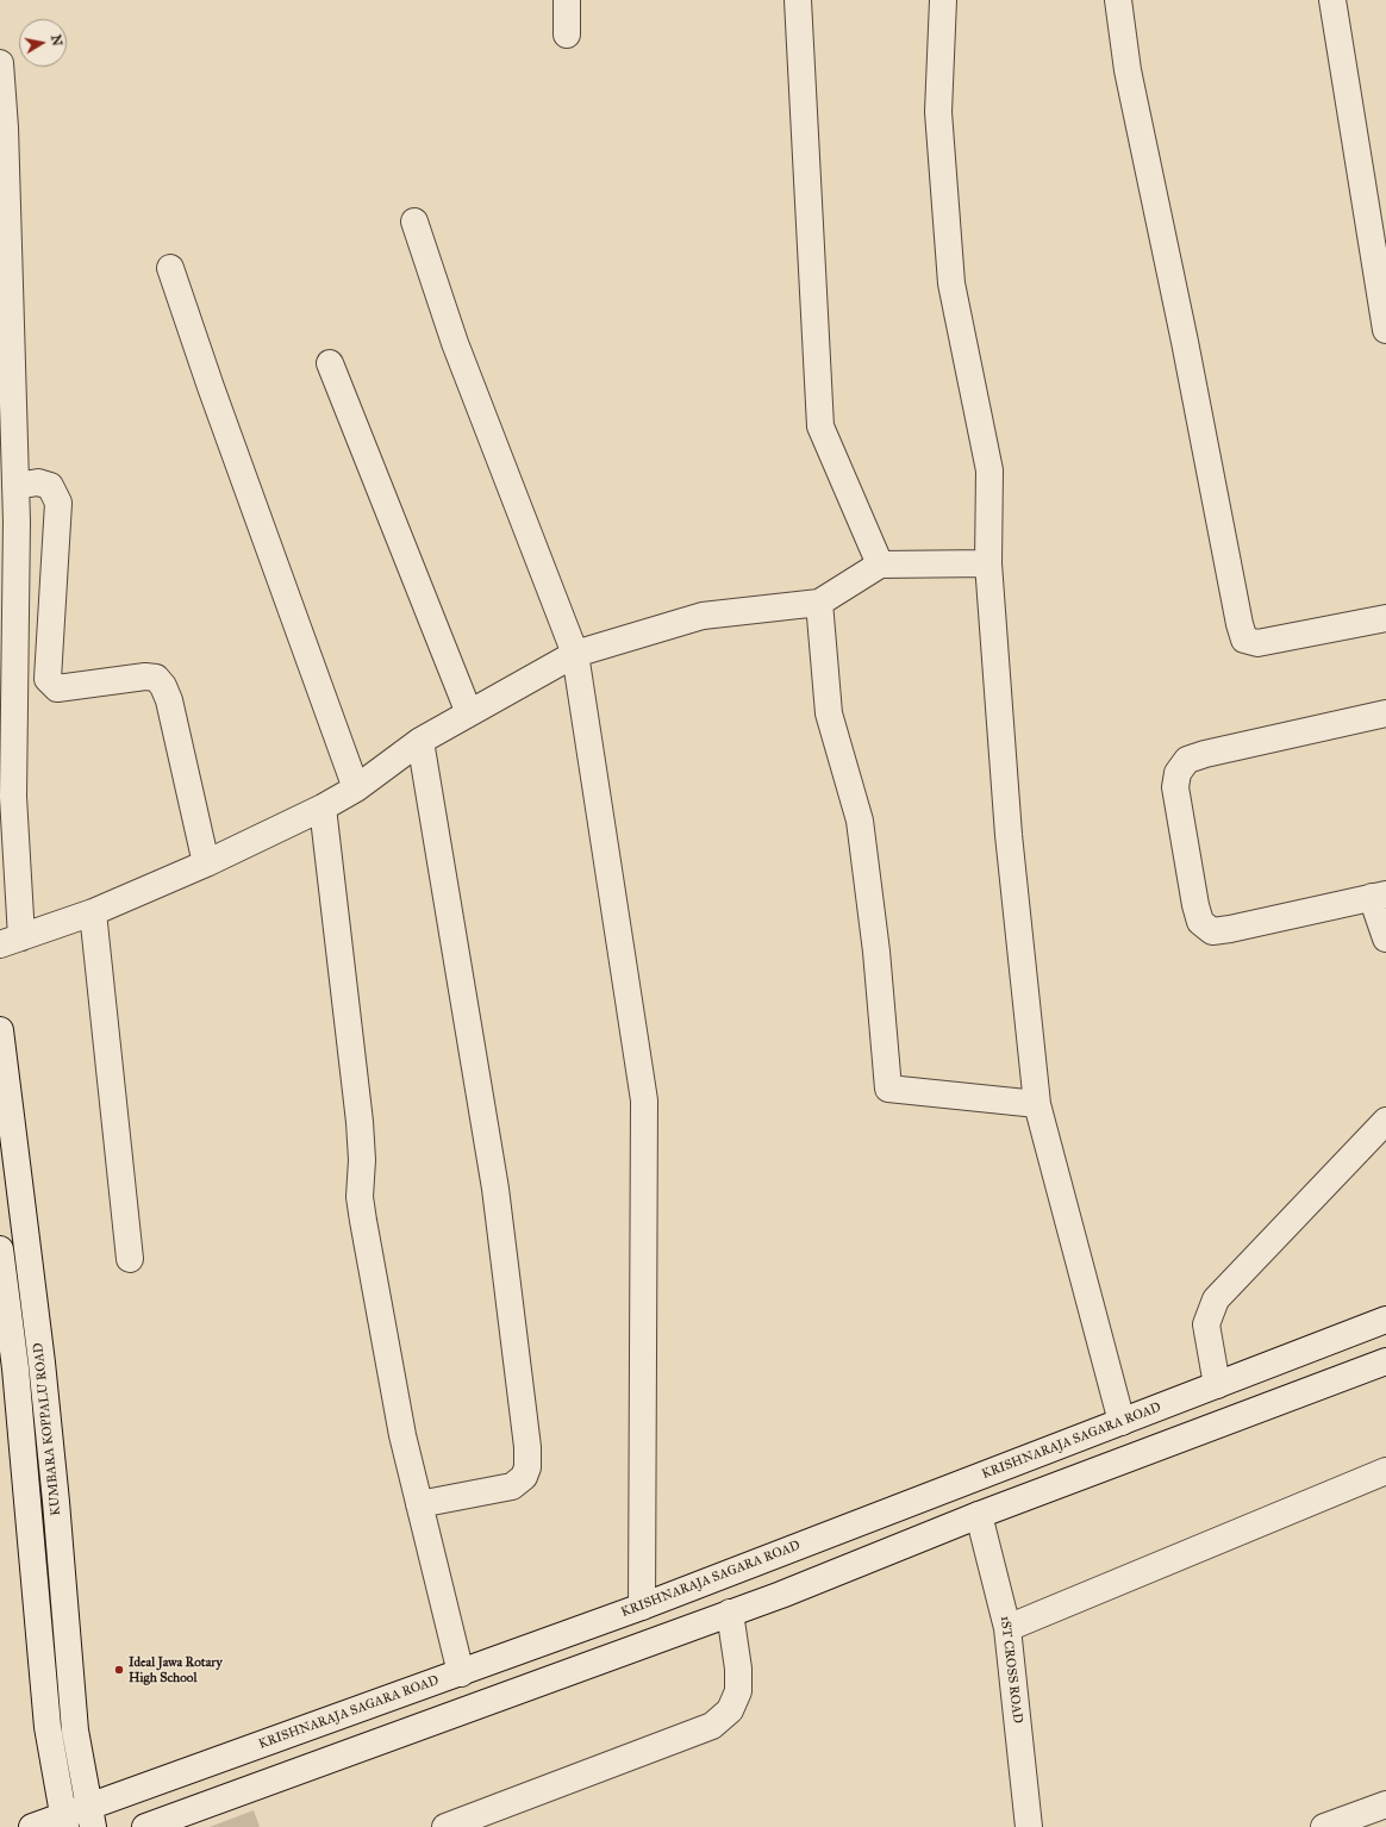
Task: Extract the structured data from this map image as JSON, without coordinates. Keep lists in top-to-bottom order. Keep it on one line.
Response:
{"streets":{"street":["KUMBARA KOPPALU ROAD","KRISHNARAJA SAGARA ROAD","1ST CROSS ROAD"]},"crossings":[["KUMBARA KOPPALU ROAD","KRISHNARAJA SAGARA ROAD"]],"places":["Ideal Jawa Rotary High School"],"north":"right"}
